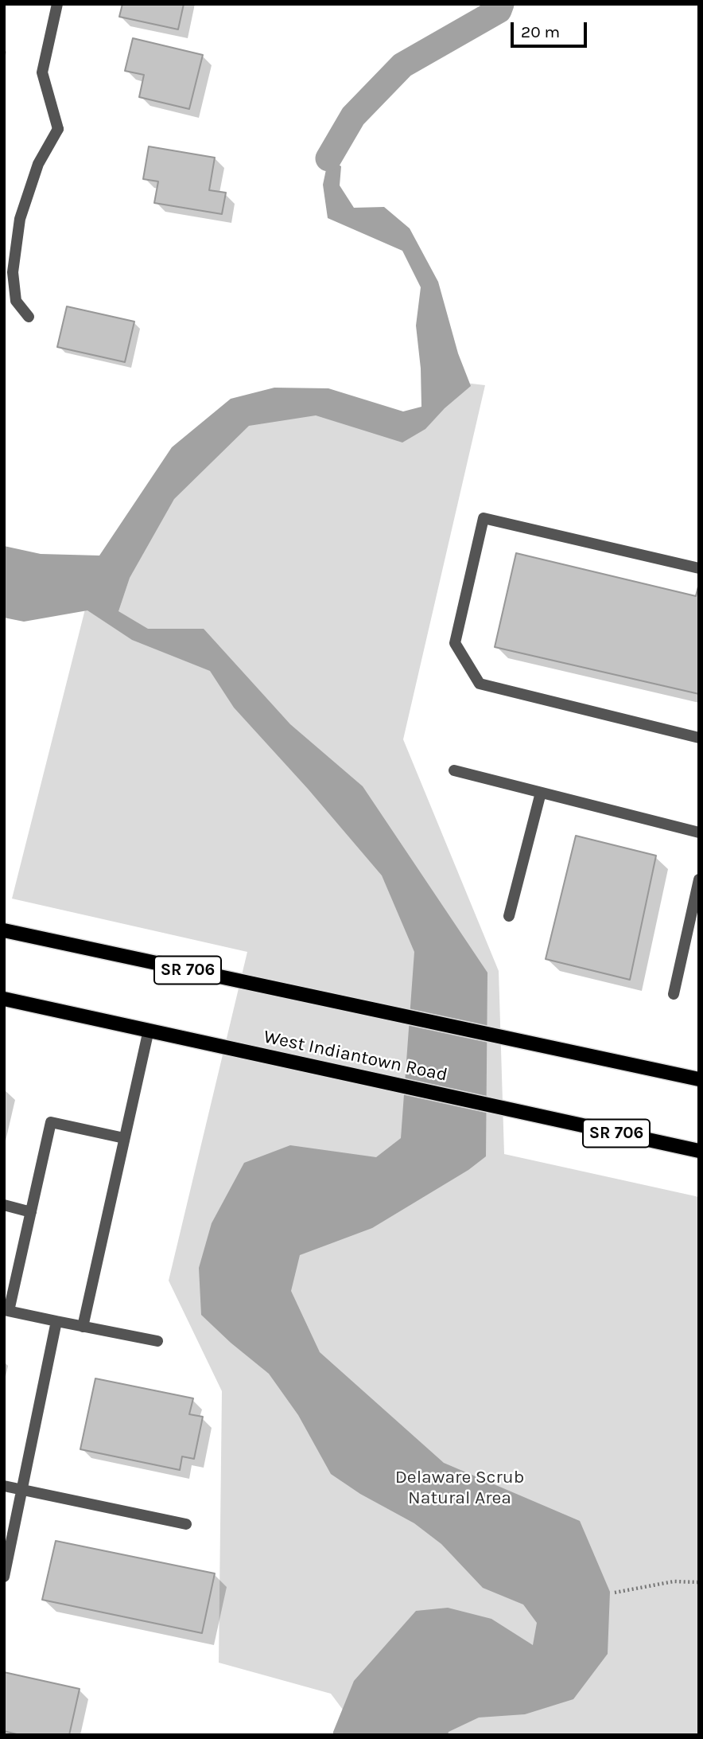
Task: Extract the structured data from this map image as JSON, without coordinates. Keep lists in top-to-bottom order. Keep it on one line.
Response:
{"streets":{"main road":["SR 706","West Indiantown Road"]},"parks":["Delaware Scrub Natural Area"],"scale_bar":"20 m"}
